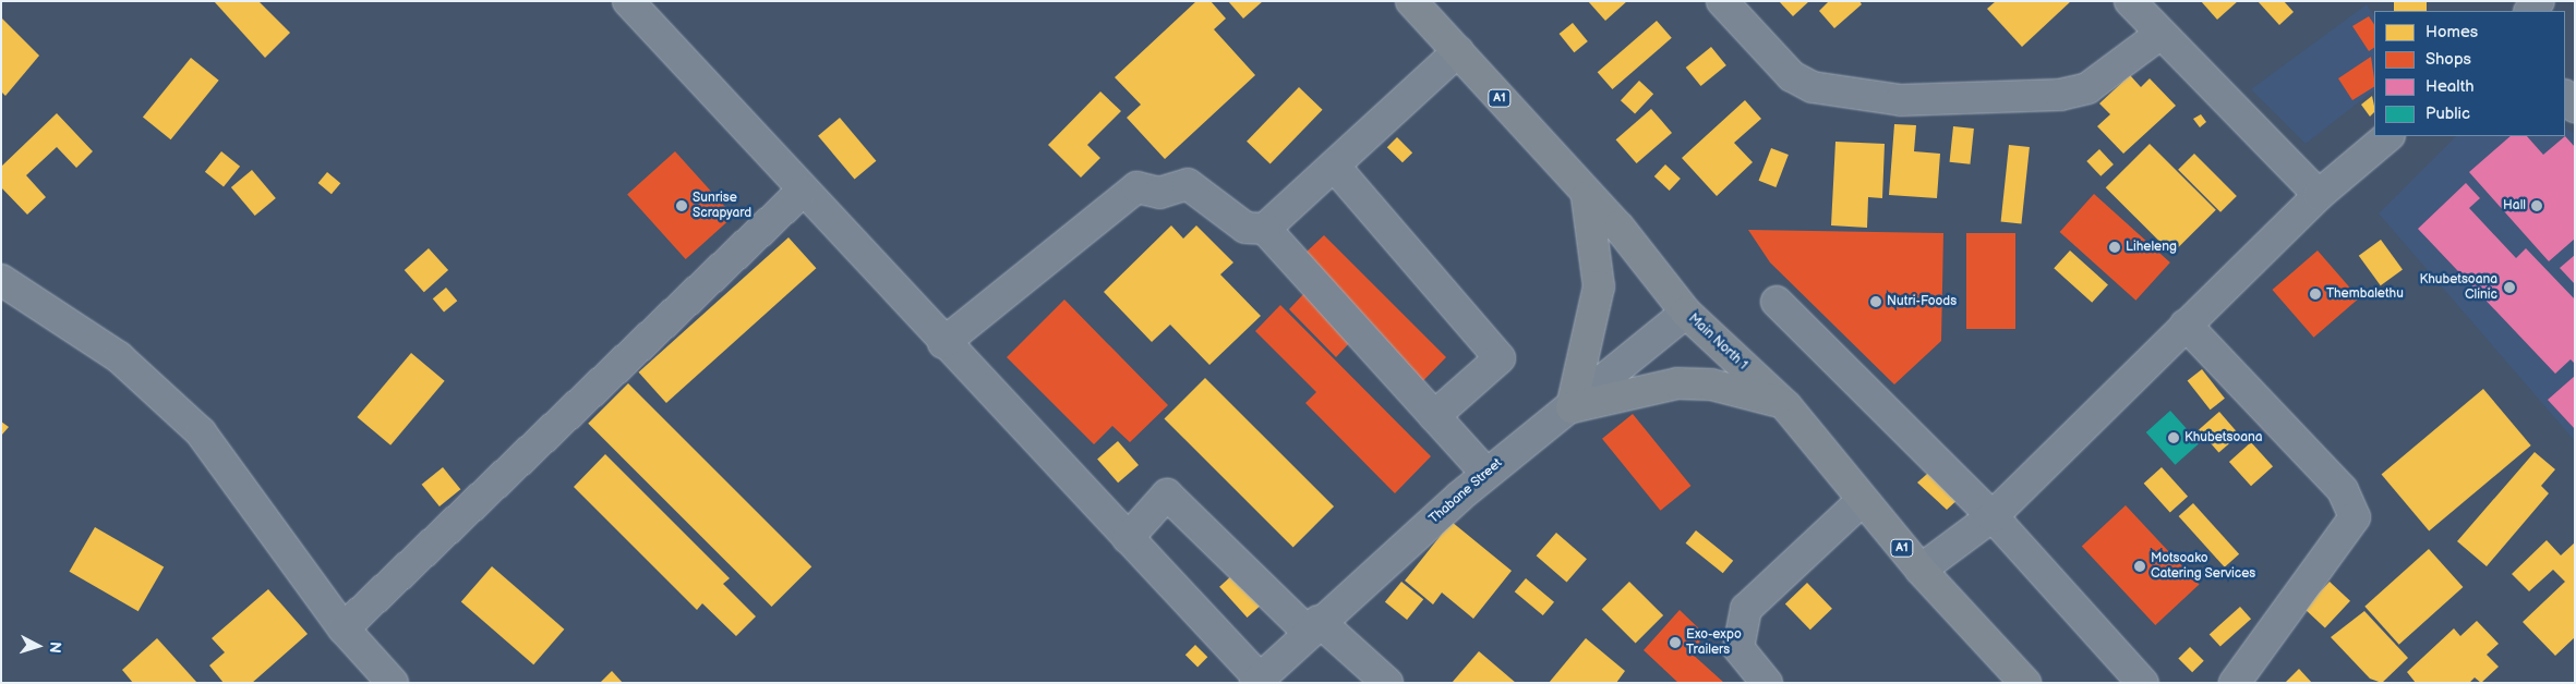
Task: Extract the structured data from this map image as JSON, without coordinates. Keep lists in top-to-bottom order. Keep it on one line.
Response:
{"streets":{"main road":["A1","Main North 1"],"street":["Thabane Street"]},"crossings":[["Main North 1","Thabane Street"]],"places":["Sunrise Scrapyard","Hall","Liheleng","Khubetsoana Clinic","Thembalethu","Nutri-Foods","Khubetsoana","Motsoako Catering Services","Exo-expo Trailers"],"legend":["Homes","Shops","Health","Public"],"north":"right"}
